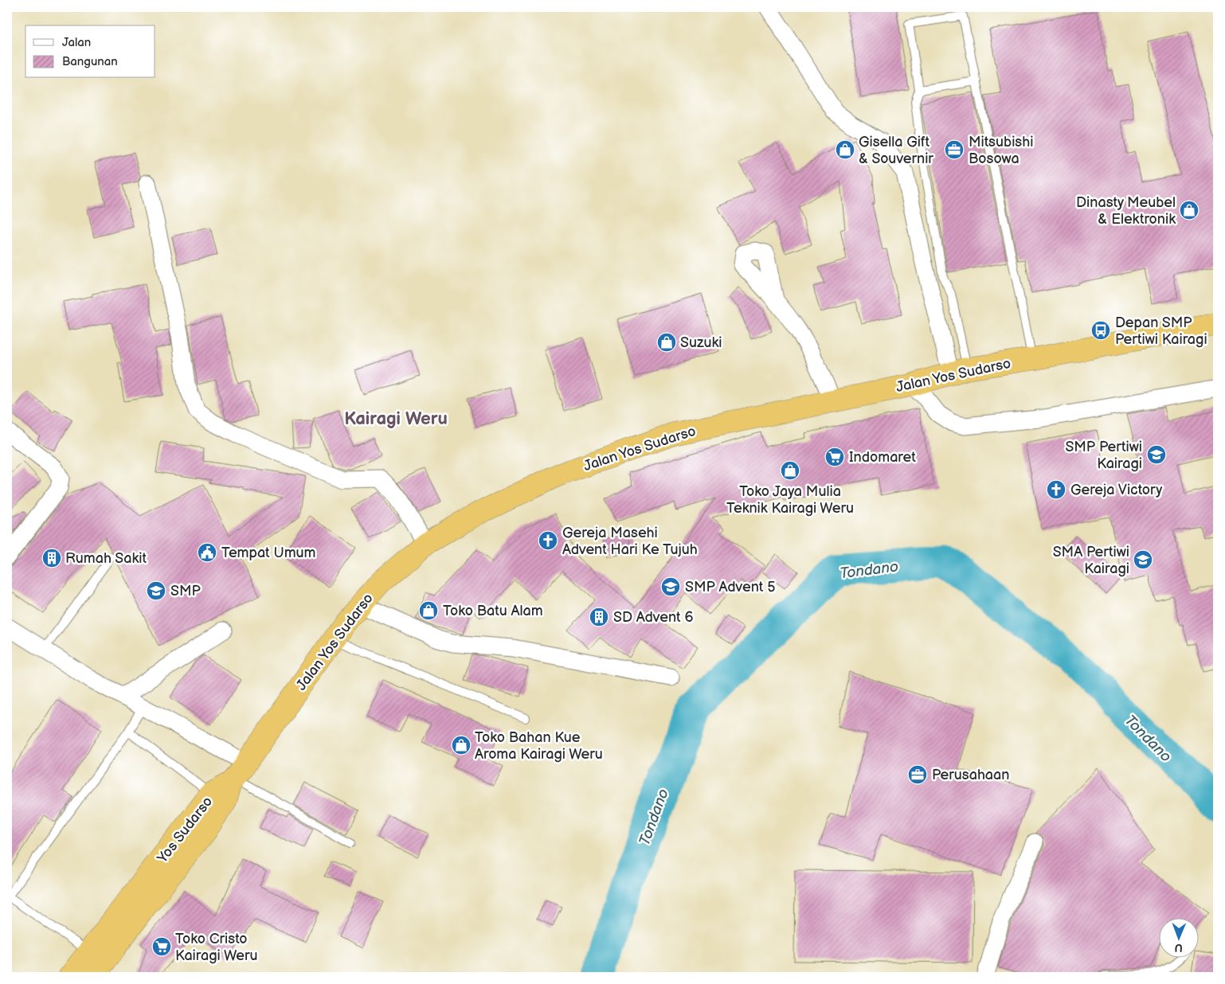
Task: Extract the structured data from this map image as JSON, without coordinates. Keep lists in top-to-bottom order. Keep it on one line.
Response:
{"streets":{"highway":["Jalan Yos Sudarso","Yos Sudarso"]},"crossings":[["Jalan Yos Sudarso","Yos Sudarso"]],"districts":["Kairagi Weru"],"water":["Tondano"],"places":{"shop":["Gisella Gift & Souvernir","Dinasty Meubel & Elektronik","Suzuki","Toko Jaya Mulia Teknik Kairagi Weru","Toko Batu Alam","Toko Bahan Kue Aroma Kairagi Weru"],"office":["Mitsubishi Bosowa","Perusahaan"],"bus stop":["Depan SMP Pertiwi Kairagi"],"school or university":["SMP Pertiwi Kairagi","SMA Pertiwi Kairagi","SMP Advent 5","SMP"],"supermarket":["Indomaret","Toko Cristo Kairagi Weru"],"church":["Gereja Victory","Gereja Masehi Advent Hari Ke Tujuh"],"public building":["Tempat Umum"],"building":["Rumah Sakit","SD Advent 6"]},"legend":["Jalan","Bangunan"],"north":"bottom"}
